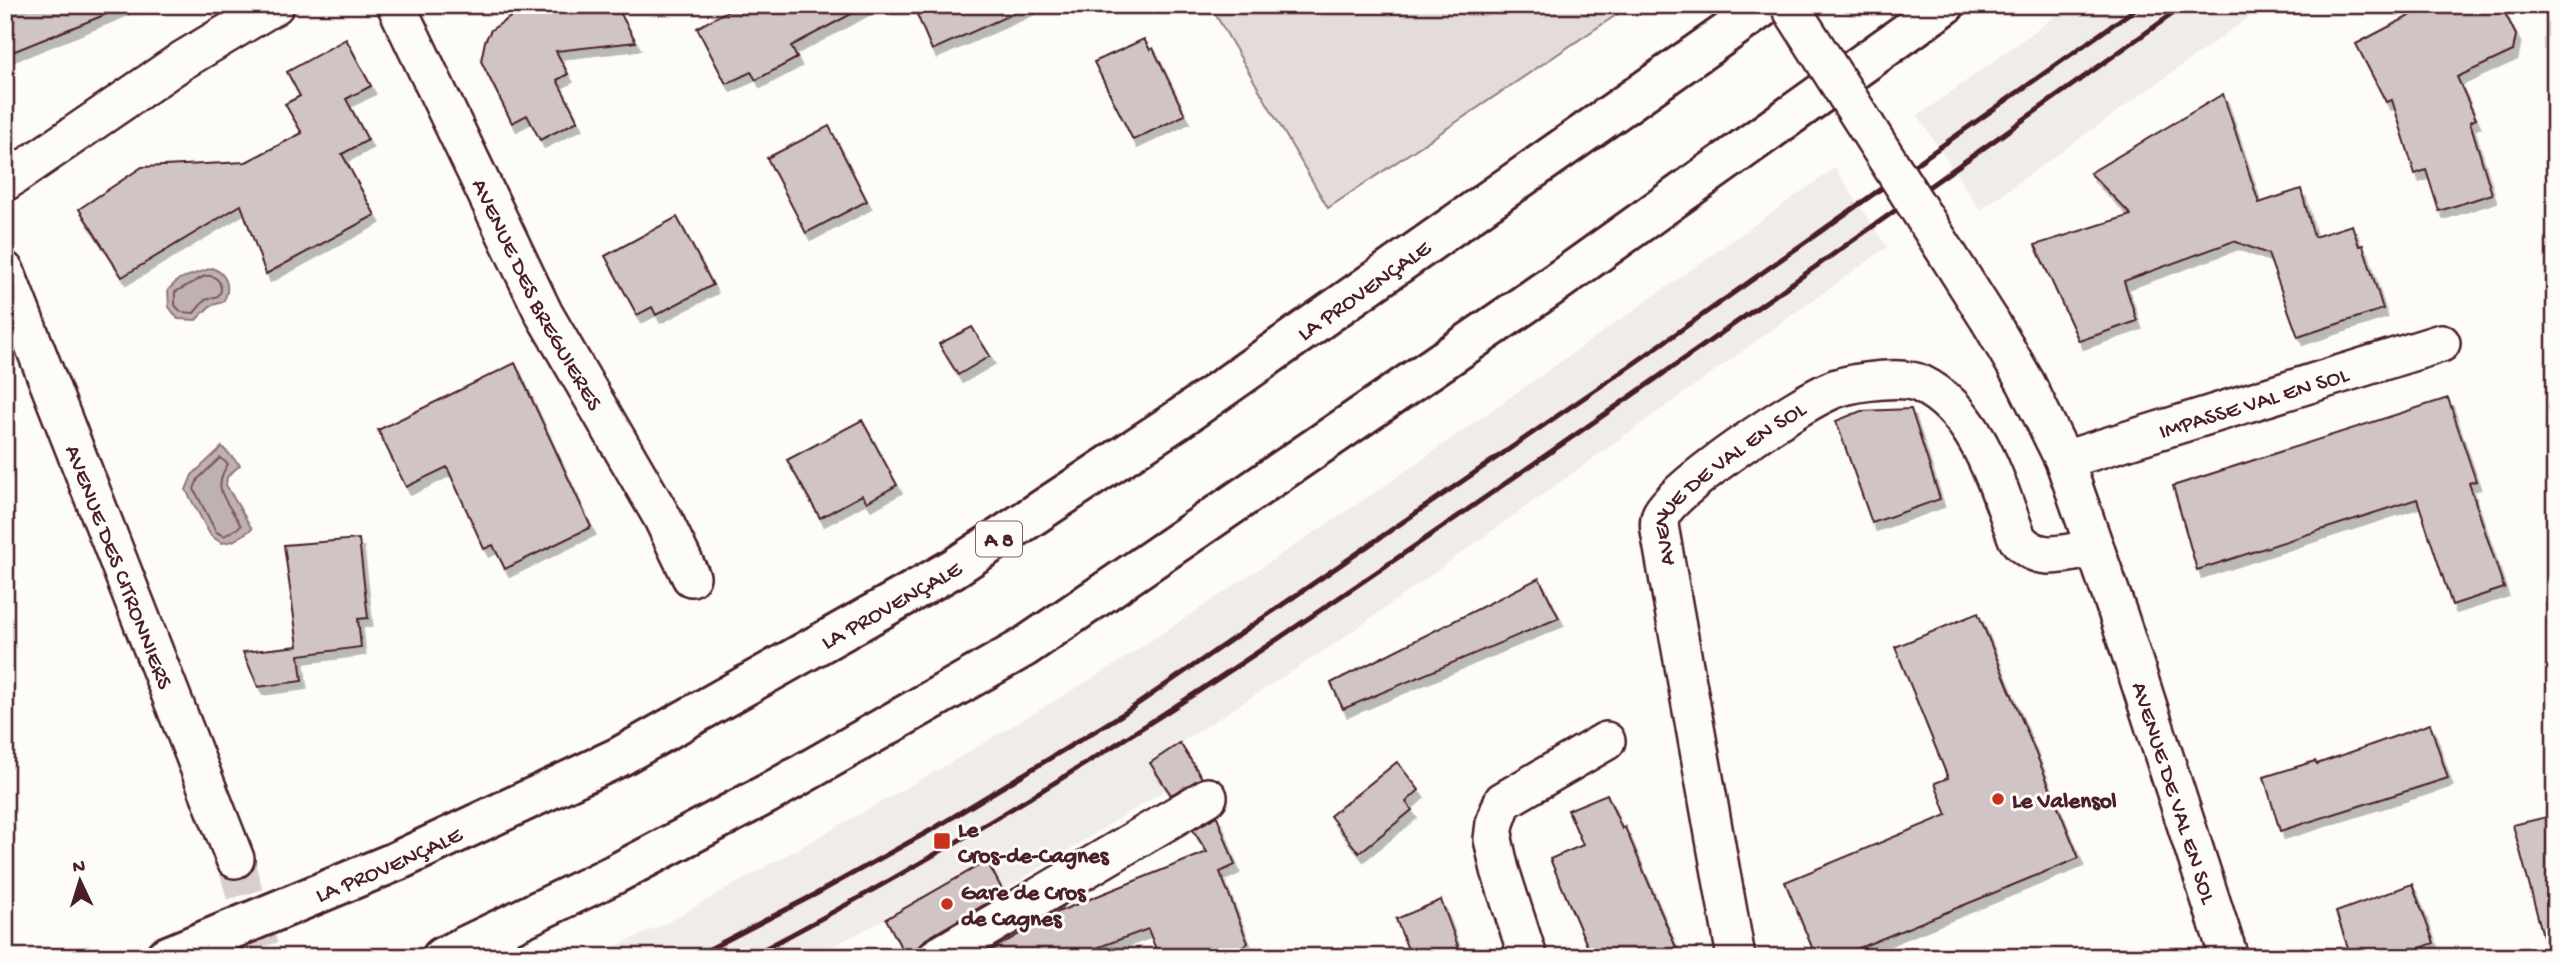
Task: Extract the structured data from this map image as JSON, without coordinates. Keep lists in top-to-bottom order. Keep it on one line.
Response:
{"streets":{"highway":["LA PROVENÇALE","A 8"],"street":["AVENUE DES BREGUIERES","IMPASSE VAL EN SOL","AVENUE DE VAL EN SOL","AVENUE DES CITRONNIERS"]},"crossings":[["IMPASSE VAL EN SOL","AVENUE DE VAL EN SOL"]],"places":{"other":["Le Valensol","Gare de Cros de Cagnes"],"transit":["Le Cros-de-Cagnes"]},"north":"top"}
